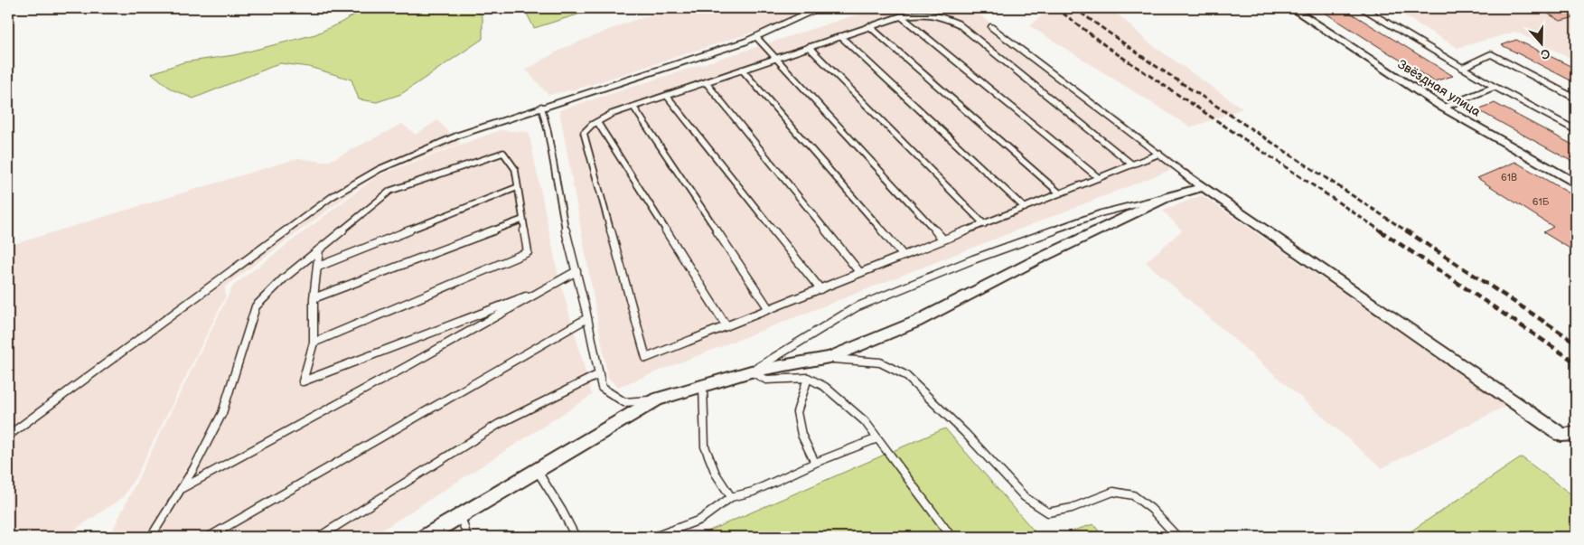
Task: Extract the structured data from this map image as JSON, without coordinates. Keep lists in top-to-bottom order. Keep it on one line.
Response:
{"streets":{"street":["Звёздная улица"]},"house_numbers":["61В","61Б"],"north":"bottom"}
